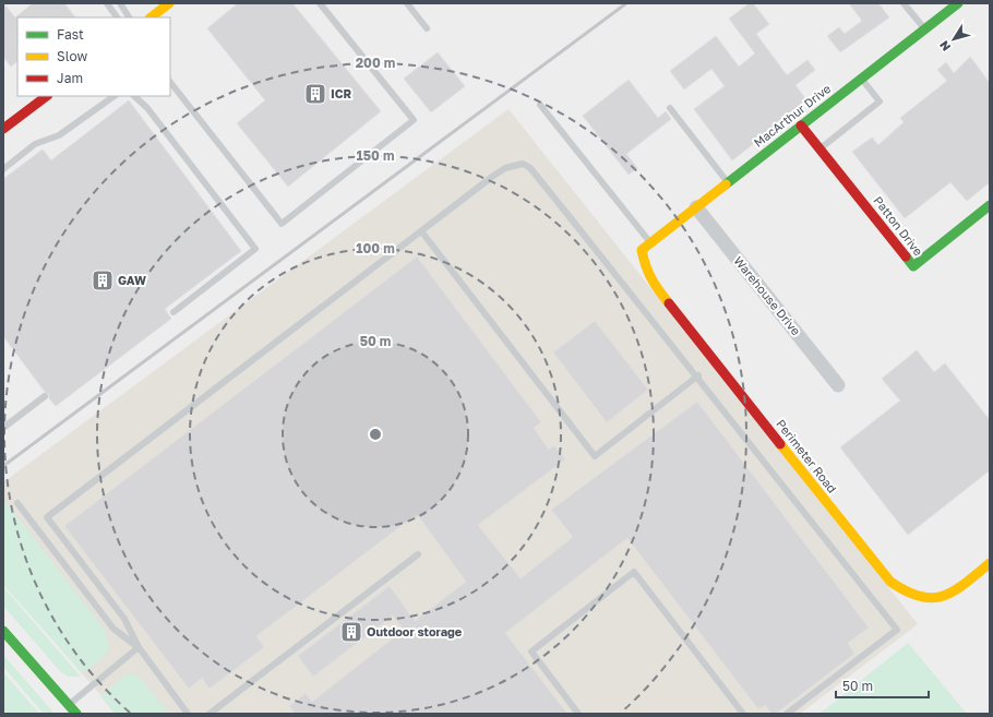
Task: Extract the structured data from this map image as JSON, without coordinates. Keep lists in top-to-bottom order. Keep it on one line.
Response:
{"streets":{"street":["MacArthur Drive","Patton Drive","Warehouse Drive","Perimeter Road"]},"crossings":[["MacArthur Drive","Patton Drive"],["MacArthur Drive","Warehouse Drive"],["MacArthur Drive","Perimeter Road"]],"places":{"building":["ICR","GAW","Outdoor storage"]},"legend":["Fast","Slow","Jam"],"scale_bar":"50 m","north":"bottom left","rings":["200 m","150 m","100 m","50 m"]}
